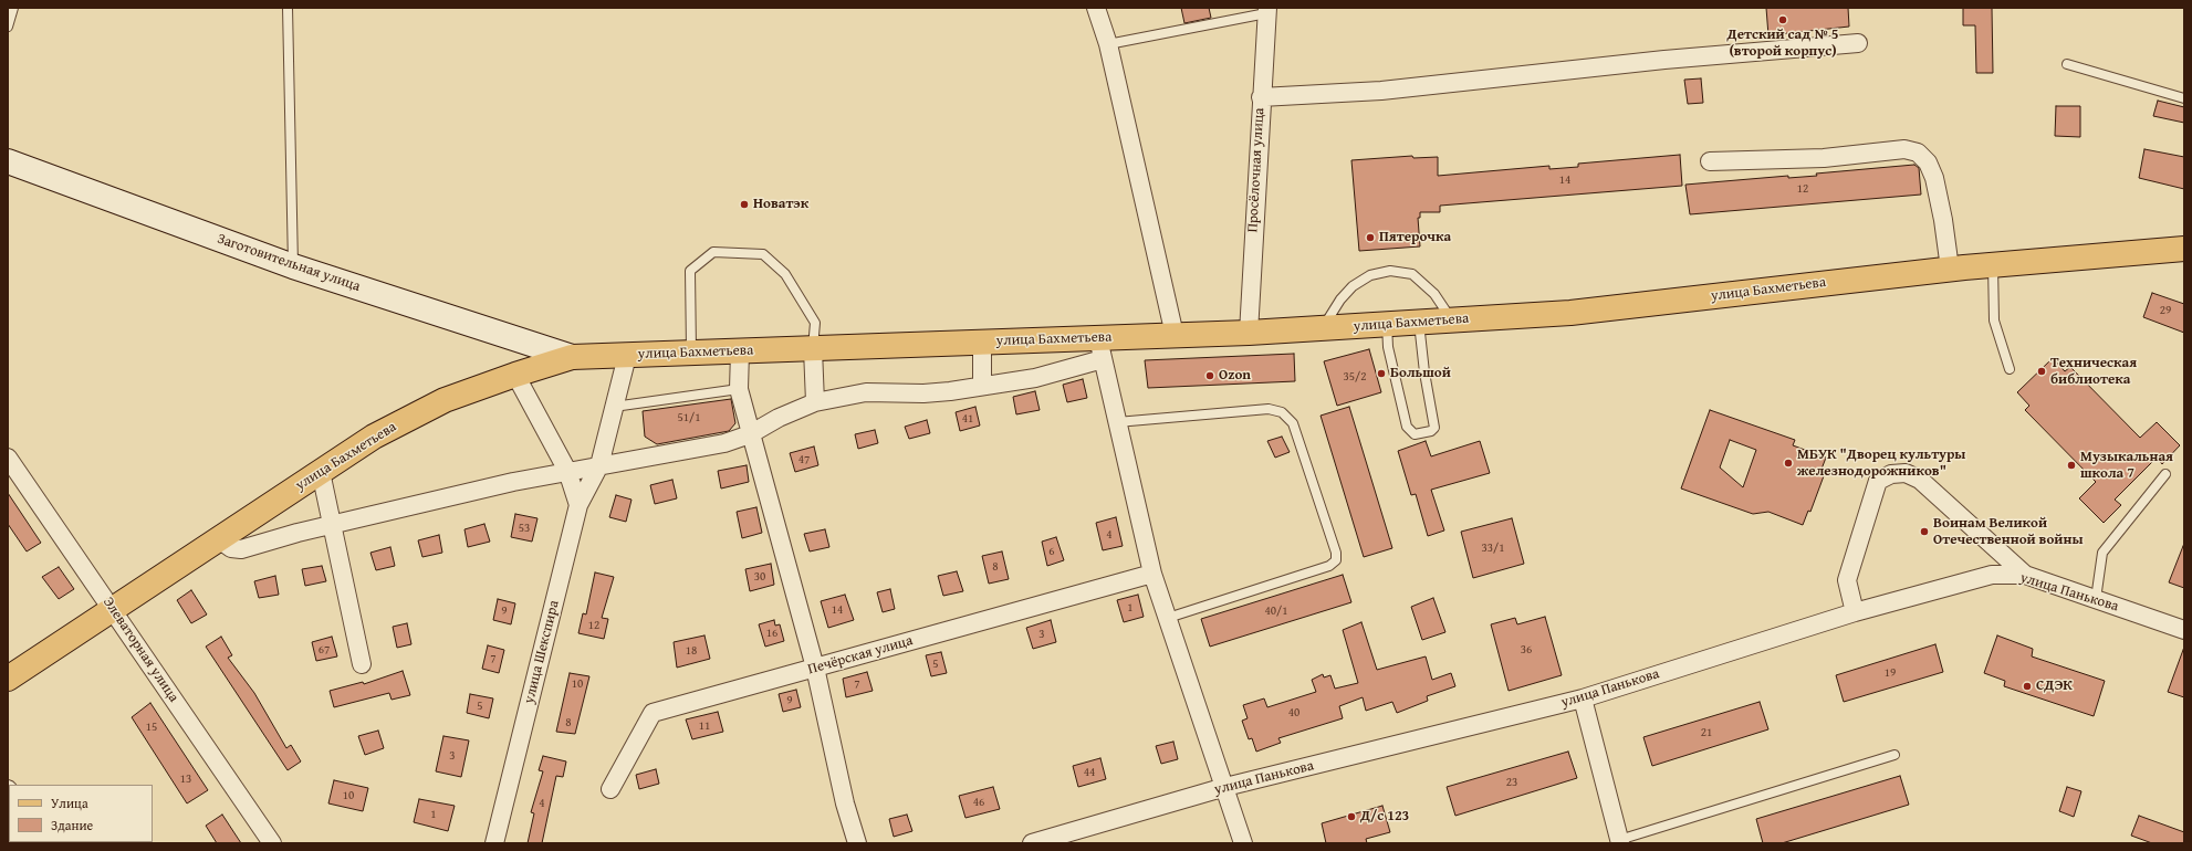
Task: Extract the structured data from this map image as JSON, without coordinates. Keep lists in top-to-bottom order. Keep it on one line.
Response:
{"streets":{"main road":["Заготовительная улица","улица Бахметьева"],"street":["Просёлочная улица","улица Панькова","Элеваторная улица","улица Шекспира","Печёрская улица"]},"crossings":[["Просёлочная улица","улица Бахметьева"],["Заготовительная улица","улица Бахметьева"],["улица Бахметьева","Элеваторная улица"],["улица Бахметьева","улица Шекспира"]],"places":["Детский сад № 5 (второй корпус)","Новатэк","Пятерочка","Техническая библиотека","Большой","Ozon","МБУК \"Дворец культуры железнодорожников\"","Музыкальная школа 7","Воинам Великой Отечественной войны","СДЭК","Д/с 123"],"house_numbers":["14","12","29","35/2","51/1","41","47","53","4","33/1","6","8","30","1","14","9","40/1","12","16","3","67","36","18","7","5","19","10","7","9","5","40","8","11","15","21","3","44","13","23","10","46","4","1"],"legend":["Улица","Здание"]}
